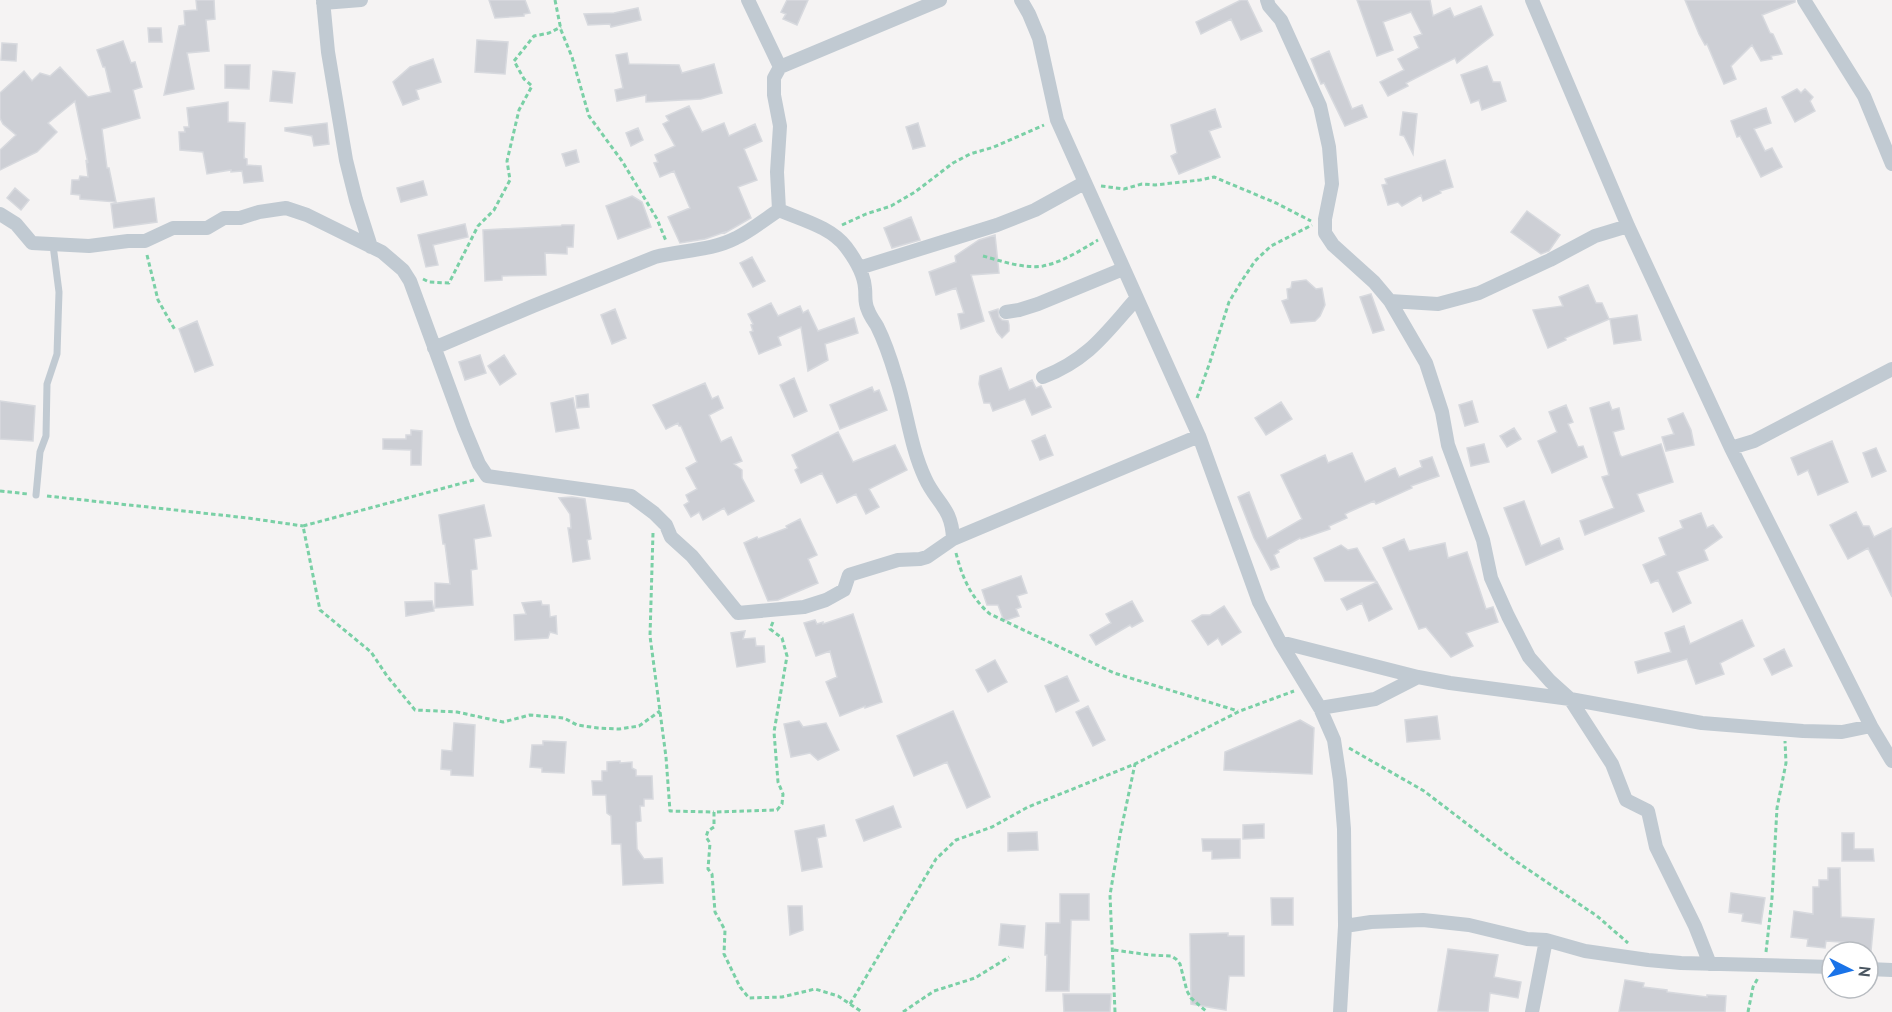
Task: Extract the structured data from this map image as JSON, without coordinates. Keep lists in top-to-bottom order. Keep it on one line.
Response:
{"north":"right"}
